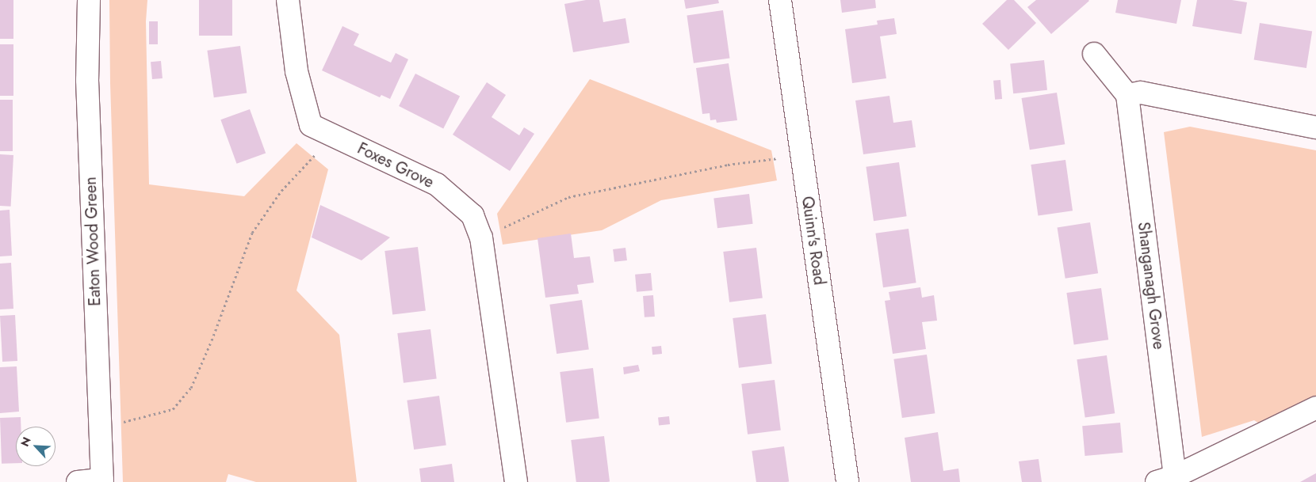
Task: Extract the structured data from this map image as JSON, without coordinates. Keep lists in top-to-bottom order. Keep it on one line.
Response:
{"streets":{"street":["Foxes Grove","Quinn's Road","Eaton Wood Green","Shanganagh Grove"]},"north":"top left"}
